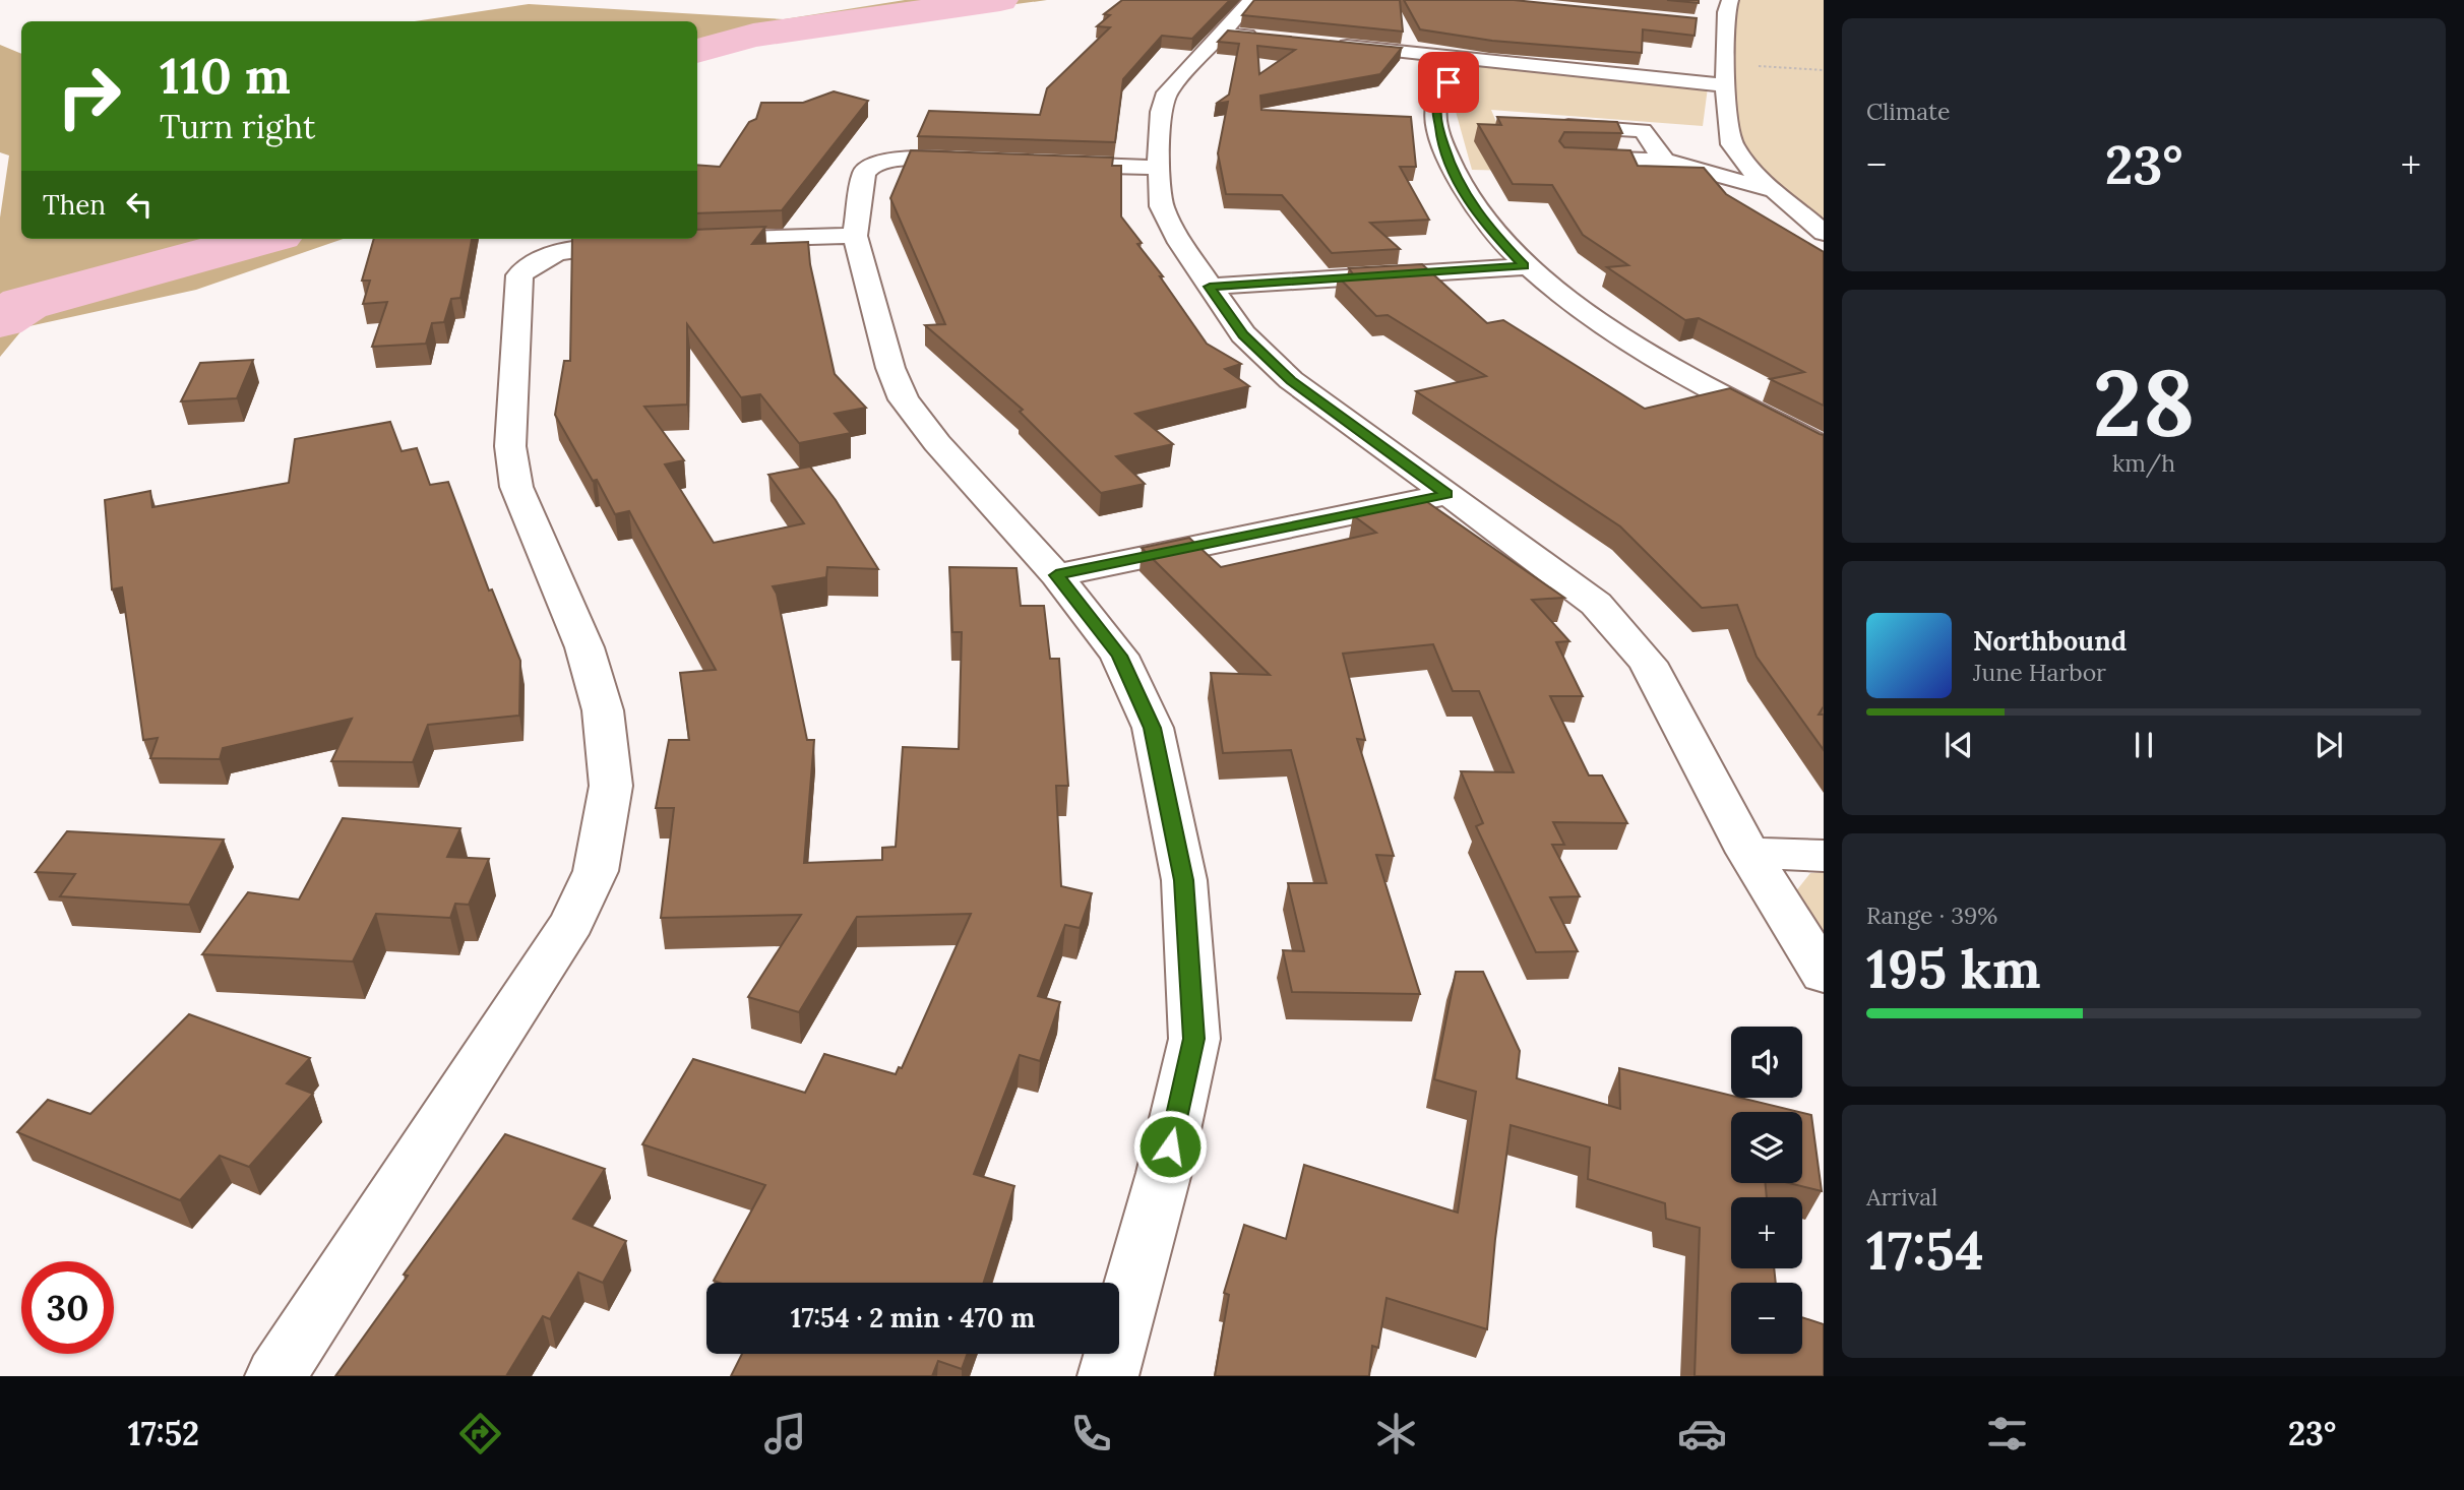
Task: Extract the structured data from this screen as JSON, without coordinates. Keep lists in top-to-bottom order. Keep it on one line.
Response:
{"page":{"tile":["Climate",["28","km/h"],["Range · 39%","195 km"],["Arrival","17:54"]],"turn":["110 m","Turn right"],"heat":["−","23°","+"],"then":"Then","song":["Northbound","June Harbor"],"map_buttons":["+","−"],"limit":"30","trip":"17:54 · 2 min · 470 m","tabs":["17:52","23°"]}}
